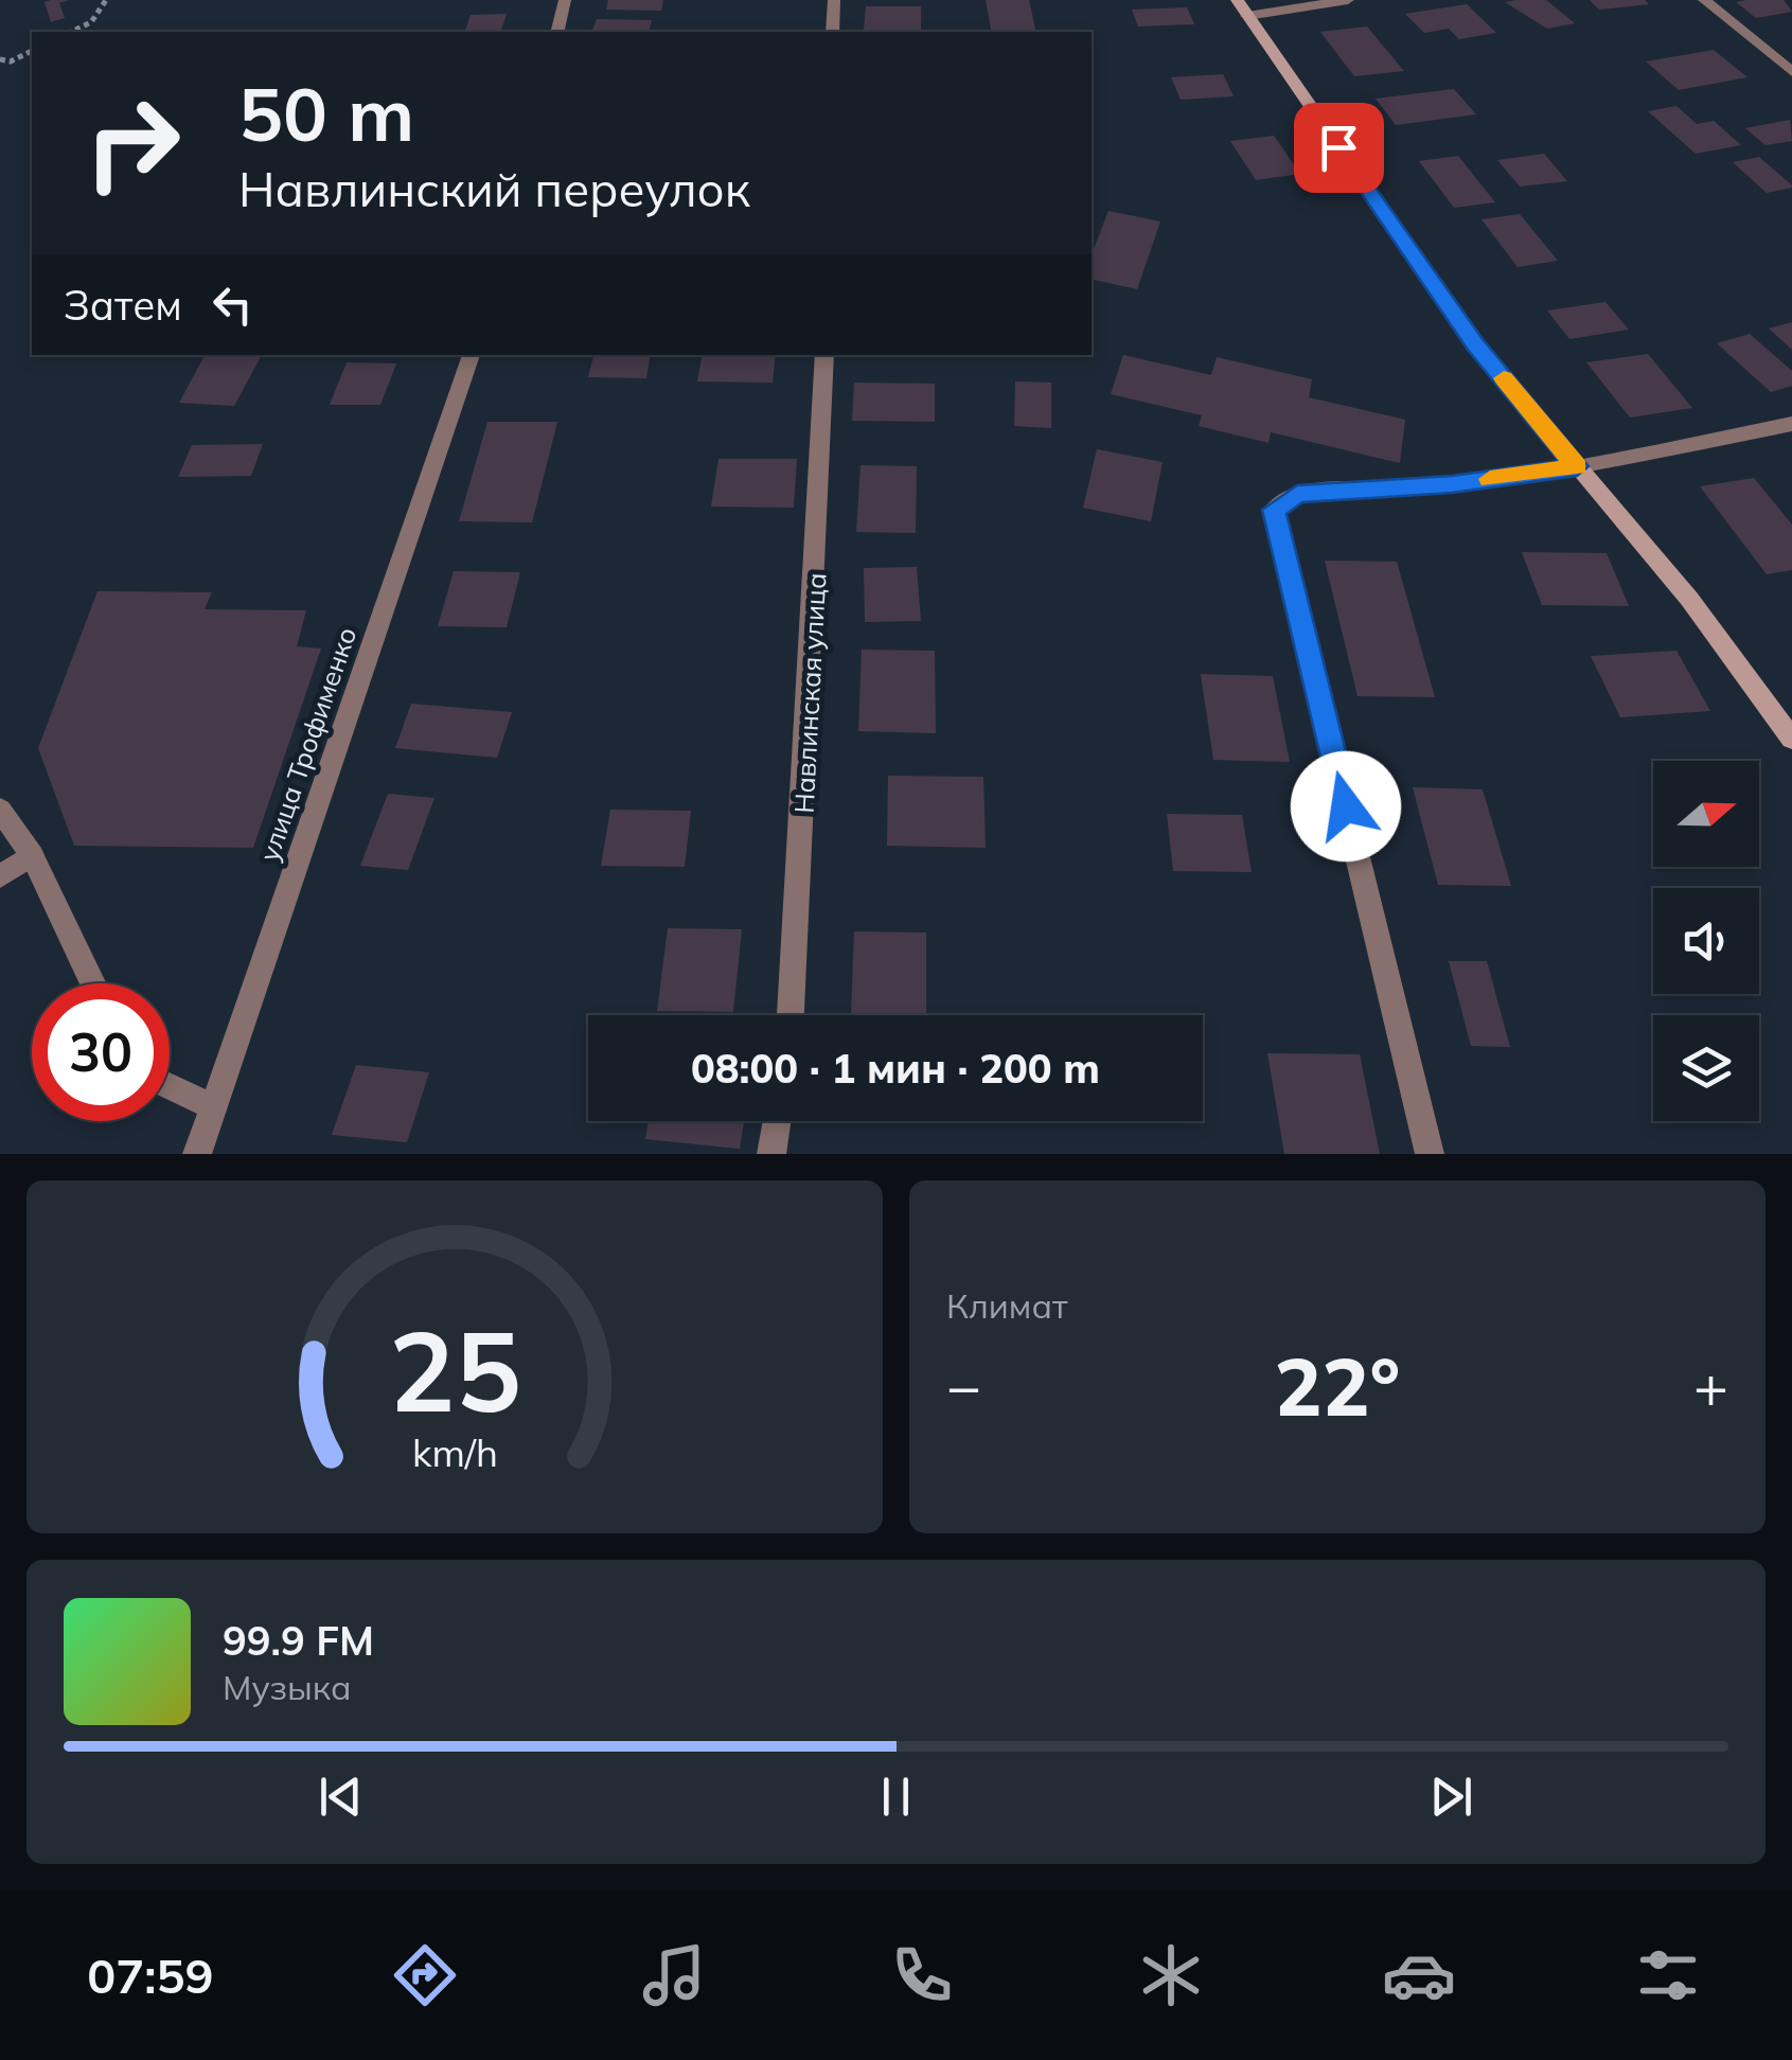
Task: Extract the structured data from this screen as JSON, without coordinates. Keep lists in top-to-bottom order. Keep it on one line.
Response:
{"streets":{"street":["Навлинская улица","улица Трофименко"]},"north":"right","page":{"turn":["50 m","Навлинский переулок"],"then":"Затем","limit":"30","trip":"08:00 · 1 мин · 200 m","tile":"Климат","heat":["−","22°","+"],"song":["99.9 FM","Музыка"],"tabs":"07:59","gauge":["25","km/h"]}}
